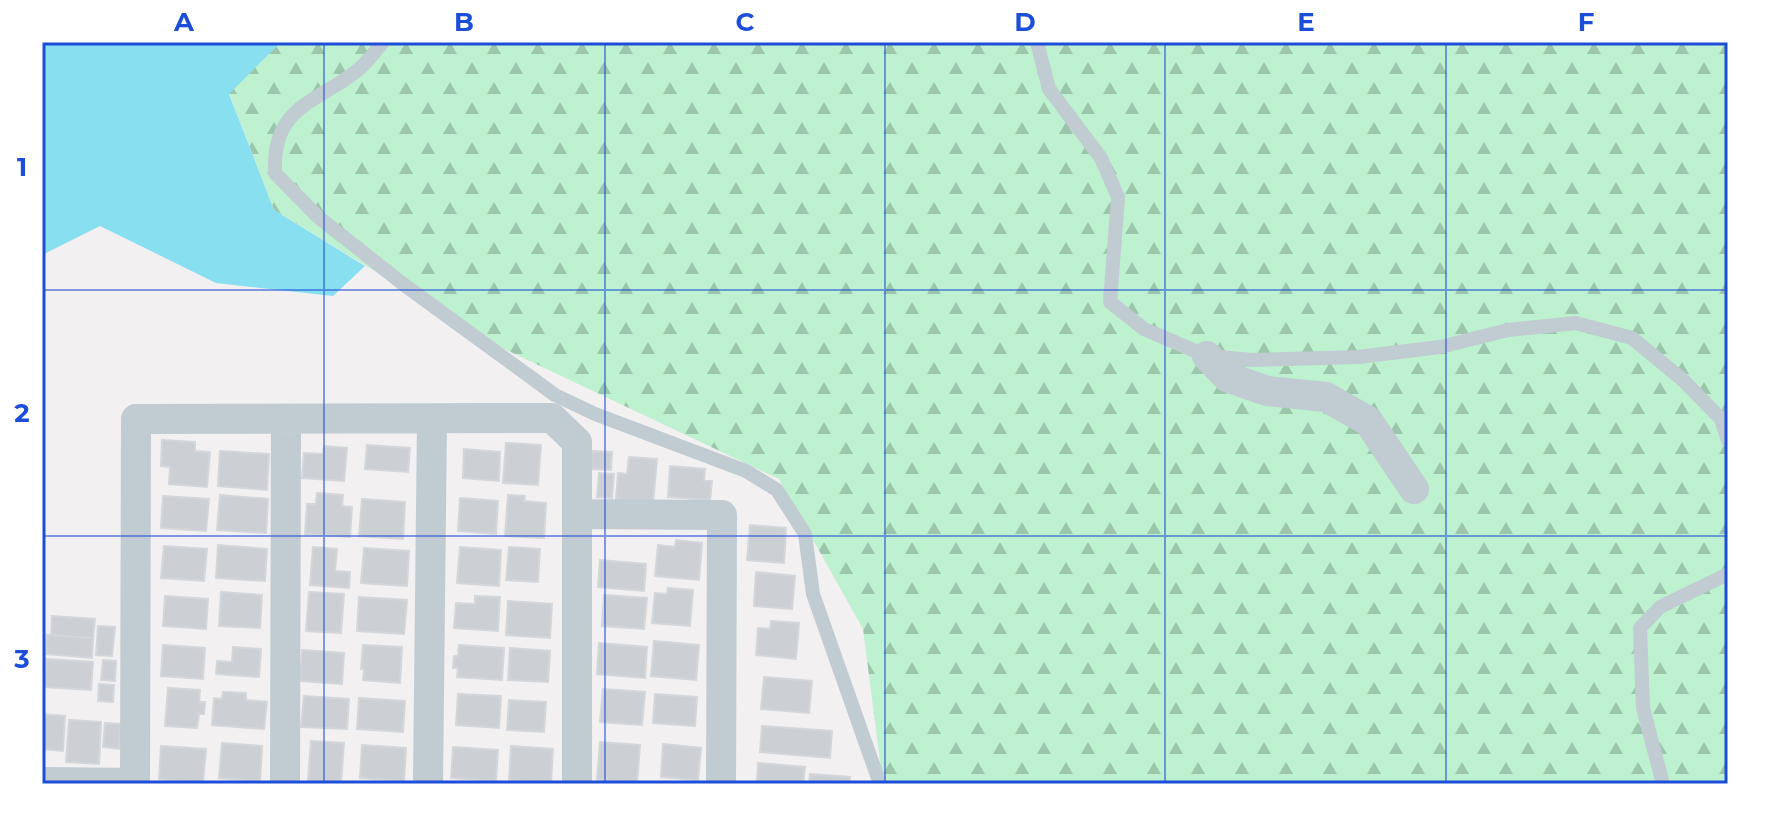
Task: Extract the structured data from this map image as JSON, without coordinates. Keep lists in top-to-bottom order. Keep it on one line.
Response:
{"grid":{"columns":["A","B","C","D","E","F"],"rows":["1","2","3"]}}
